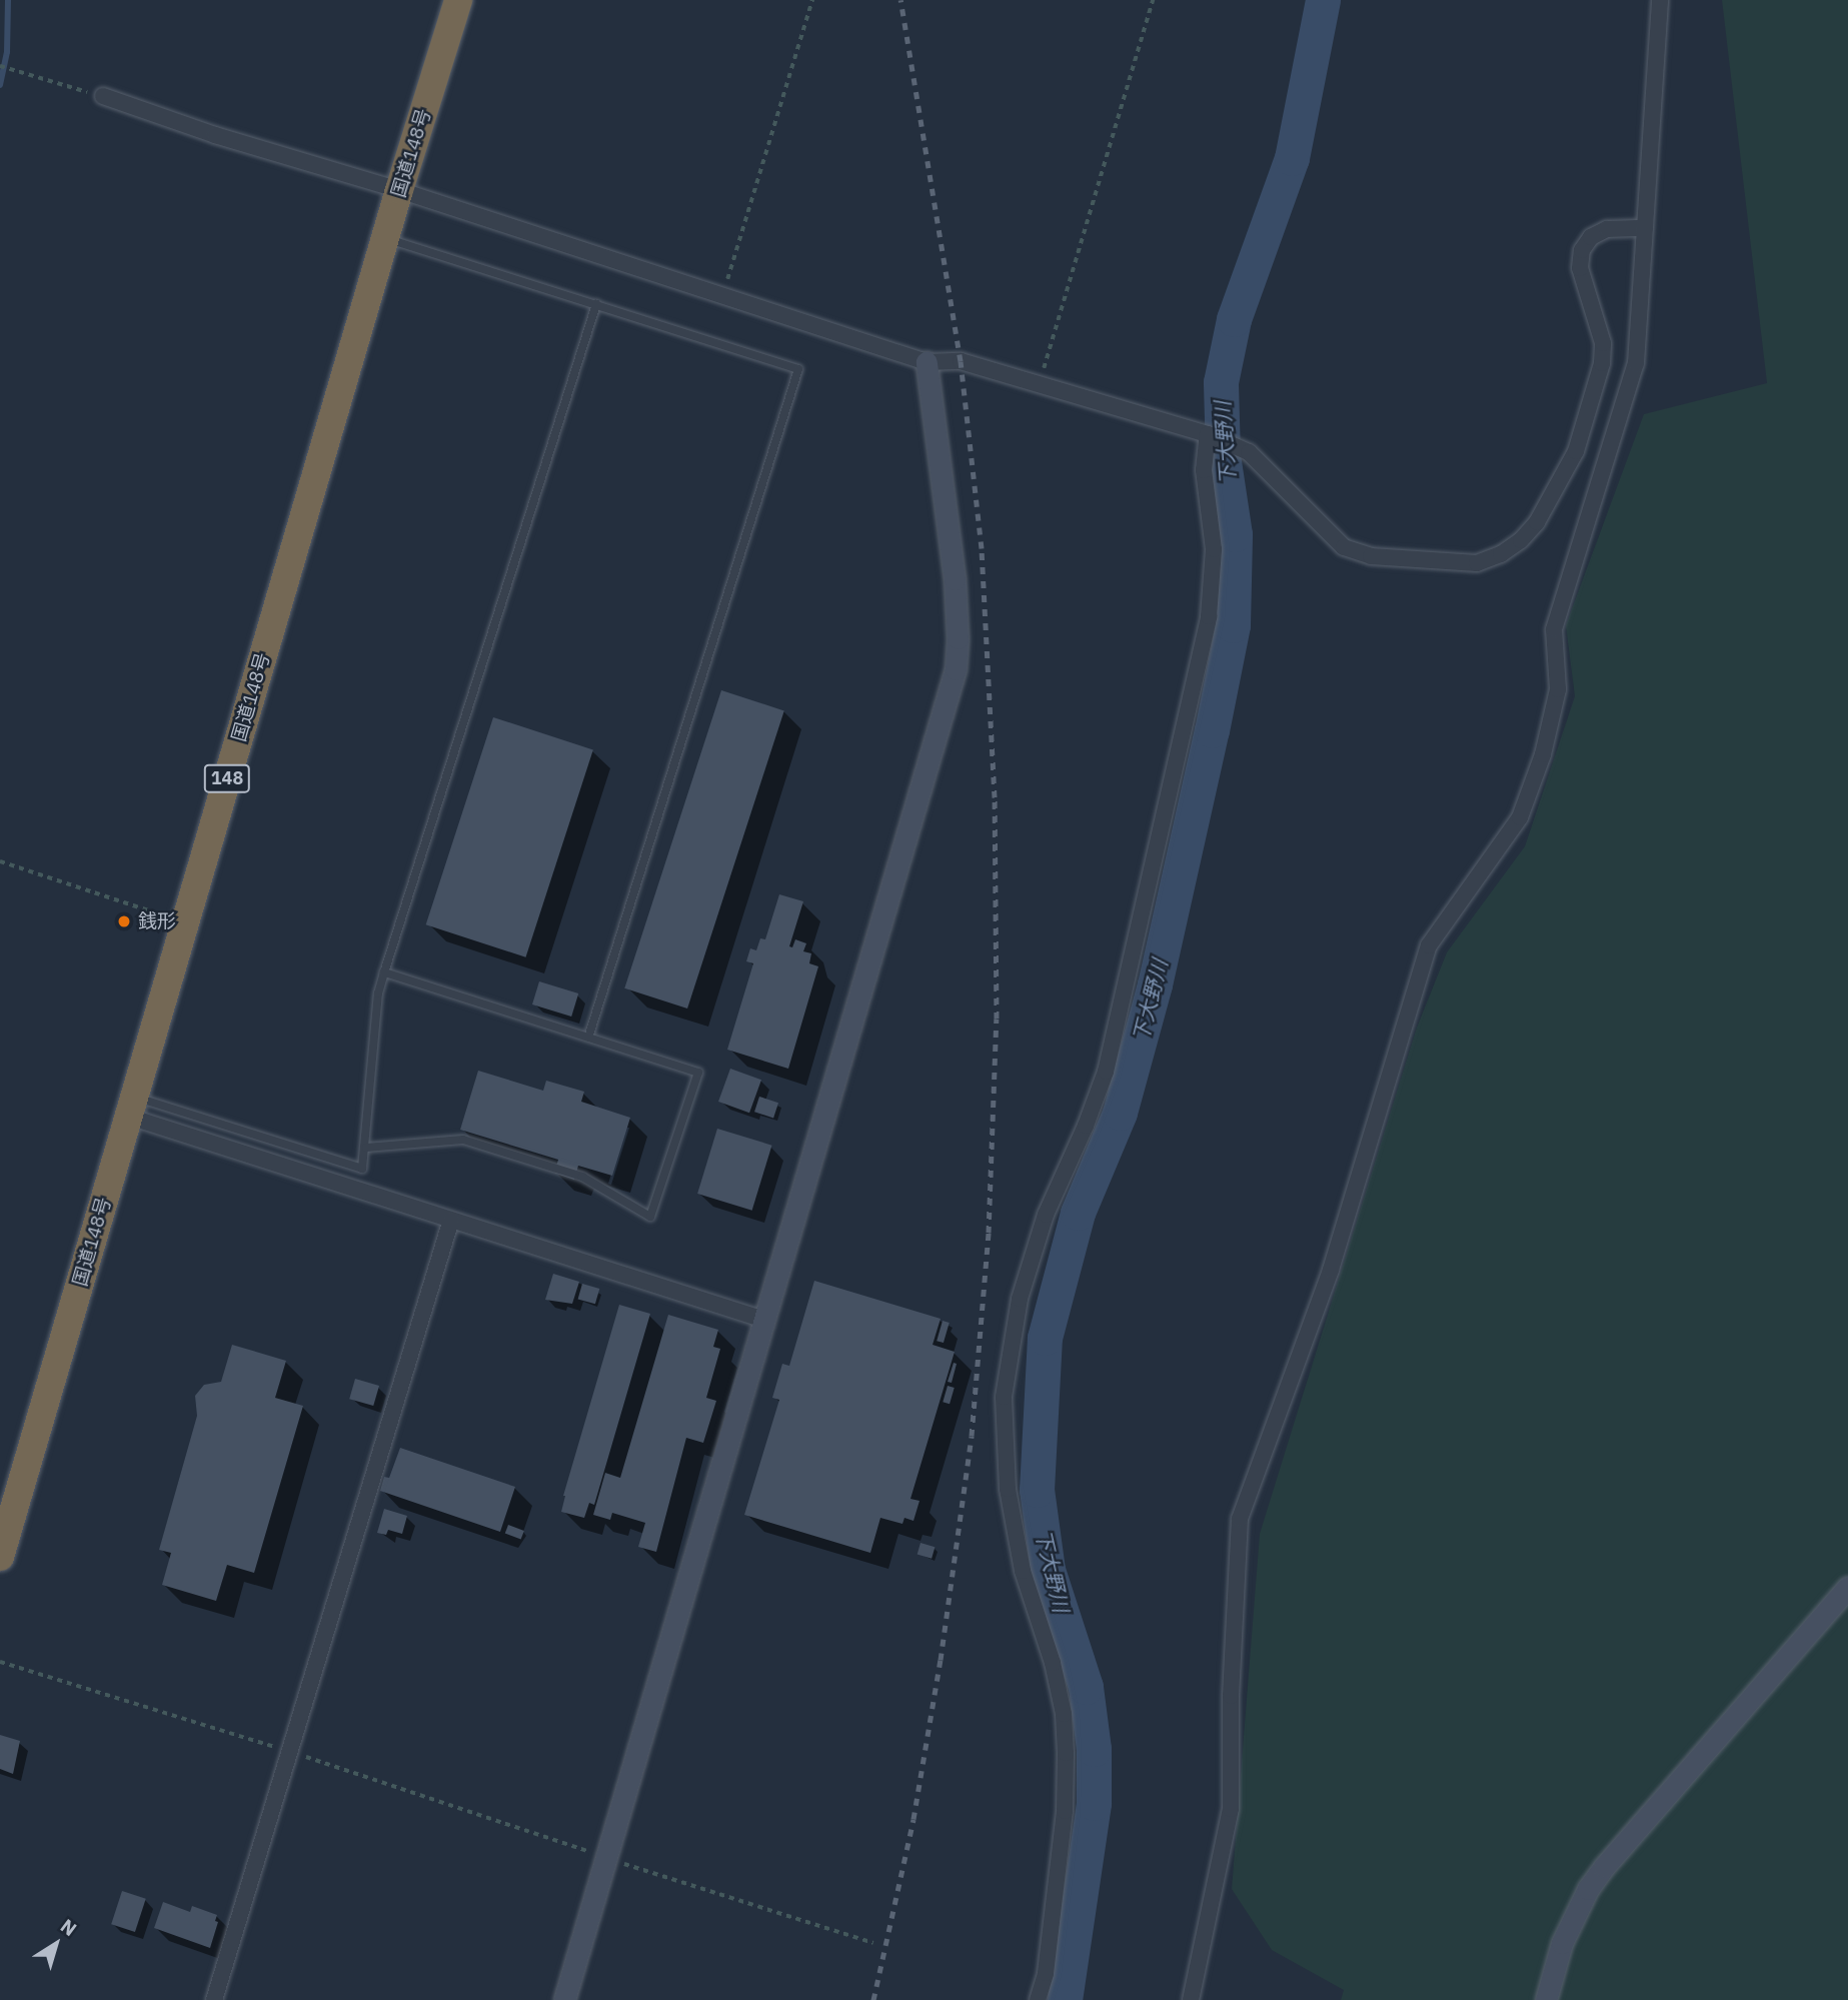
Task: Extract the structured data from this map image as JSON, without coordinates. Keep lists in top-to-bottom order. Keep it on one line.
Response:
{"streets":{"highway":["国道148号","148"]},"water":["下大野川"],"places":["銭形"],"north":"top right"}
